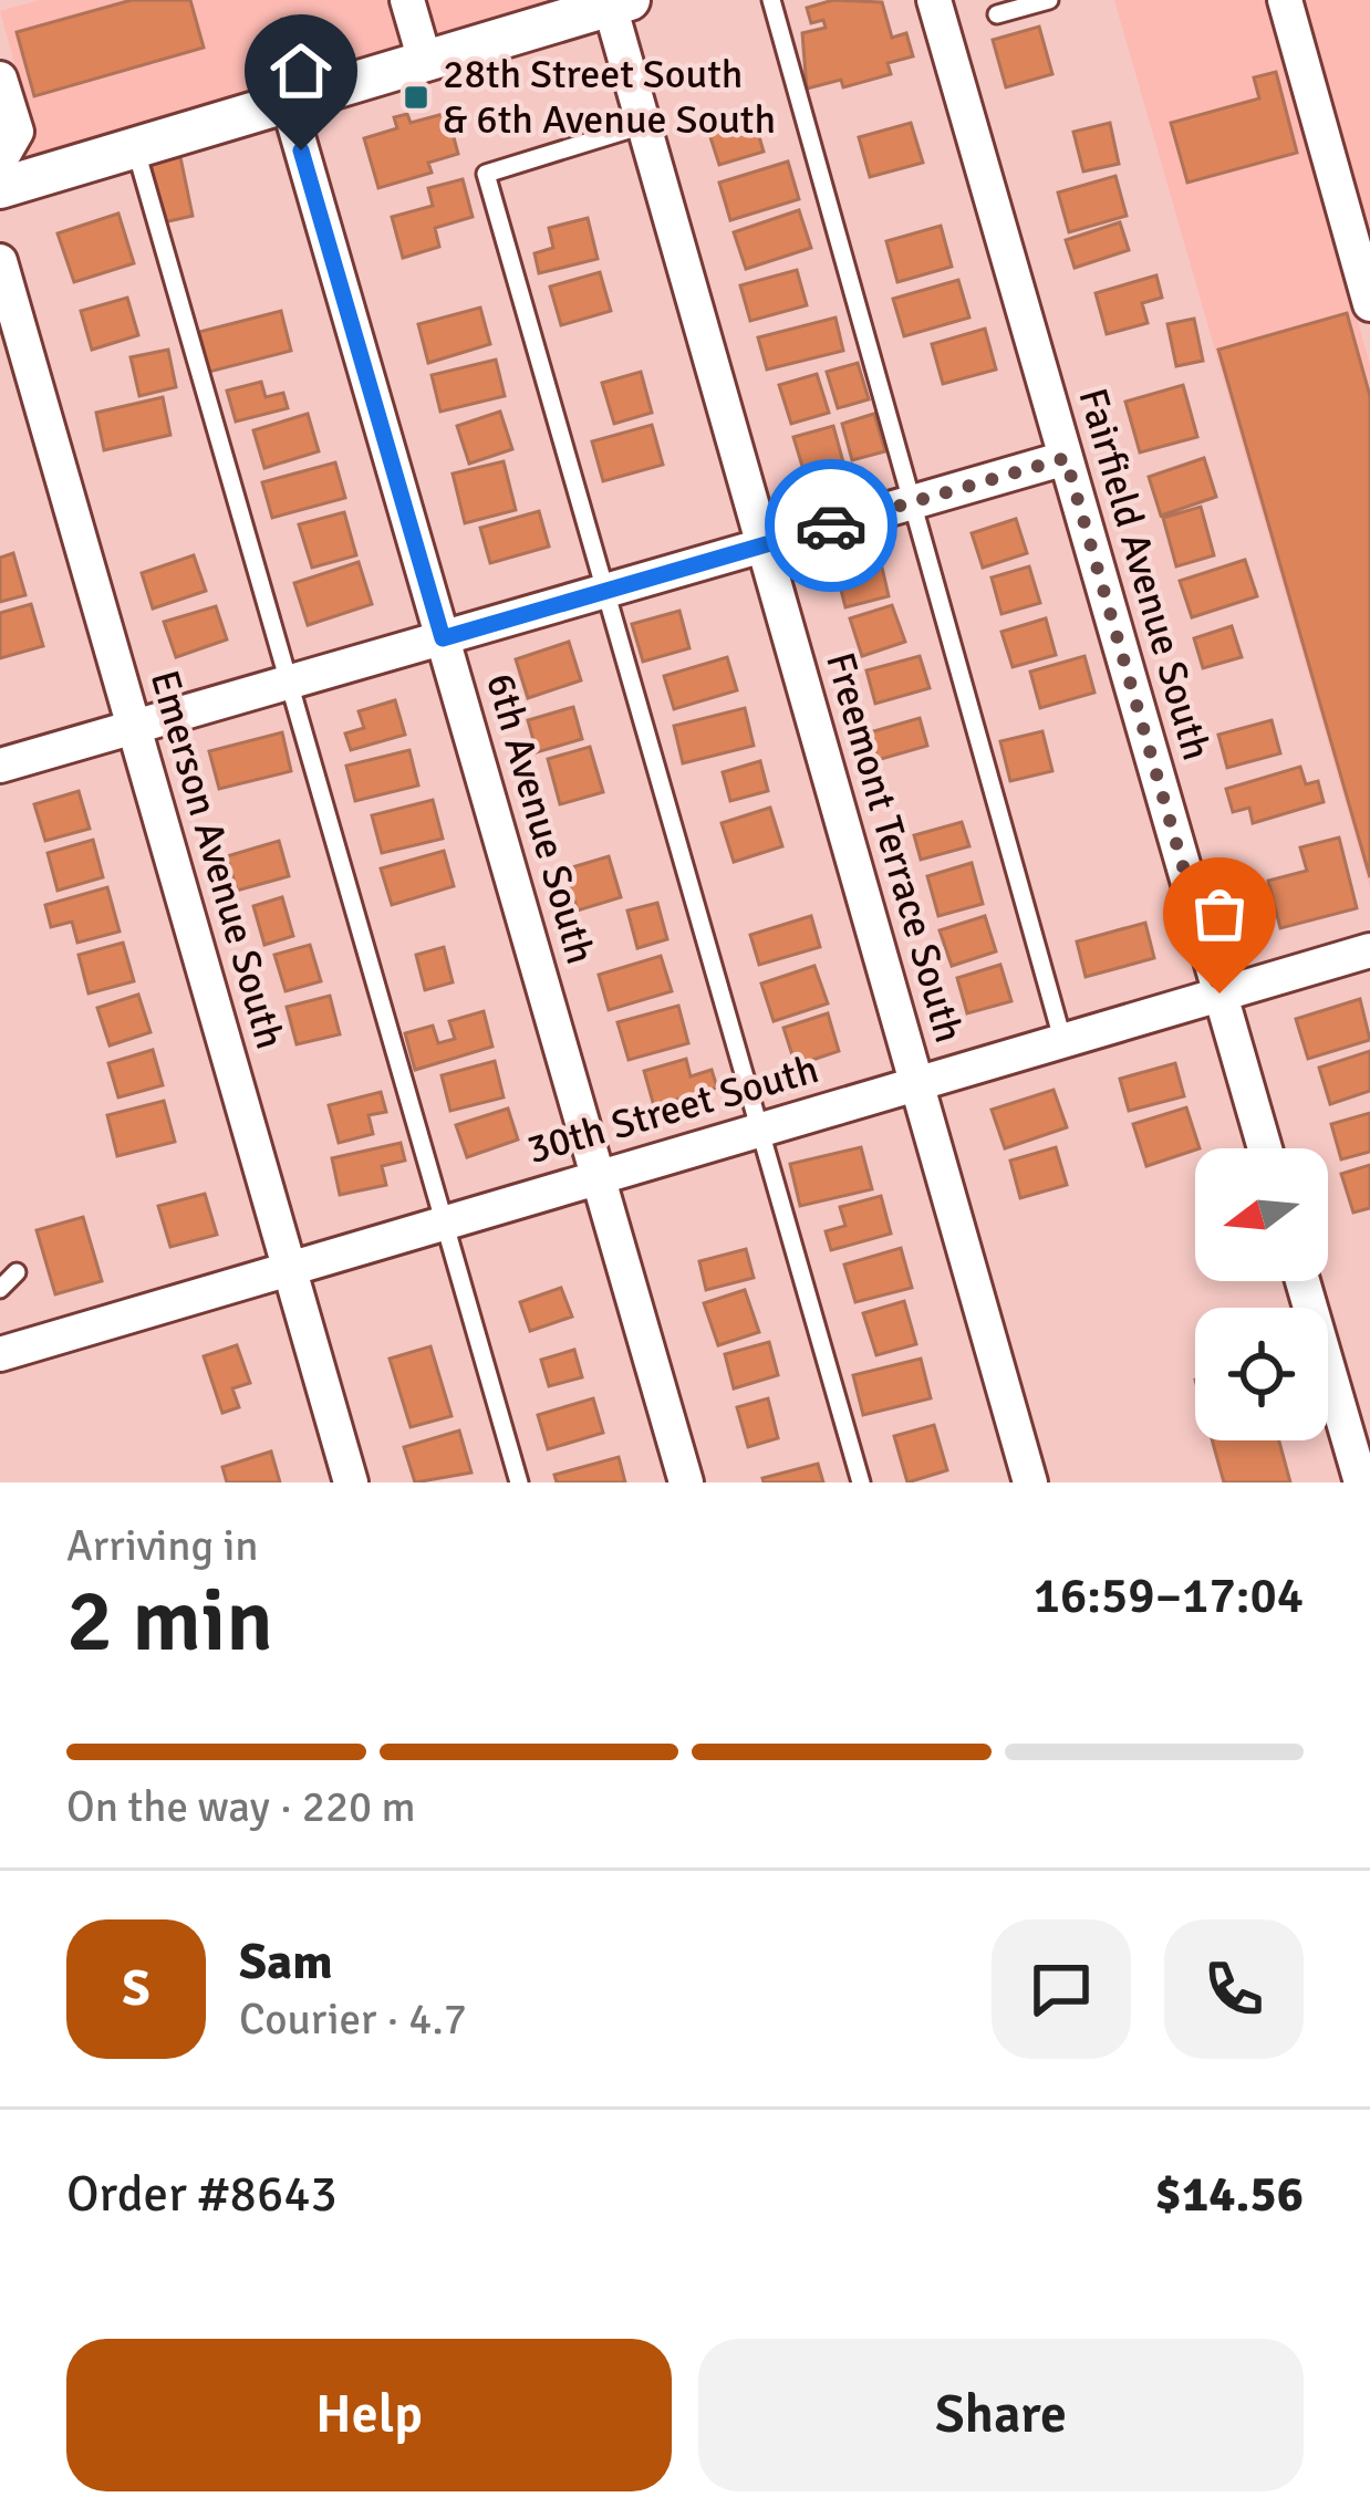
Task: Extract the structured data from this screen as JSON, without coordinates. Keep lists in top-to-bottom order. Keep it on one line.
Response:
{"streets":{"street":["Fairfield Avenue South","6th Avenue South","Freemont Terrace South","Emerson Avenue South","30th Street South"]},"crossings":[["Fairfield Avenue South","30th Street South"],["6th Avenue South","30th Street South"],["Freemont Terrace South","30th Street South"],["Emerson Avenue South","30th Street South"]],"places":{"transit":["28th Street South & 6th Avenue South"]},"north":"left","page":{"heading":["2 min","Arriving in","16:59–17:04"],"panel":["Sam","Courier · 4.7","Order #8643","$14.56"],"bar":"On the way · 220 m","round":"S","buttons":["Help","Share"]}}
